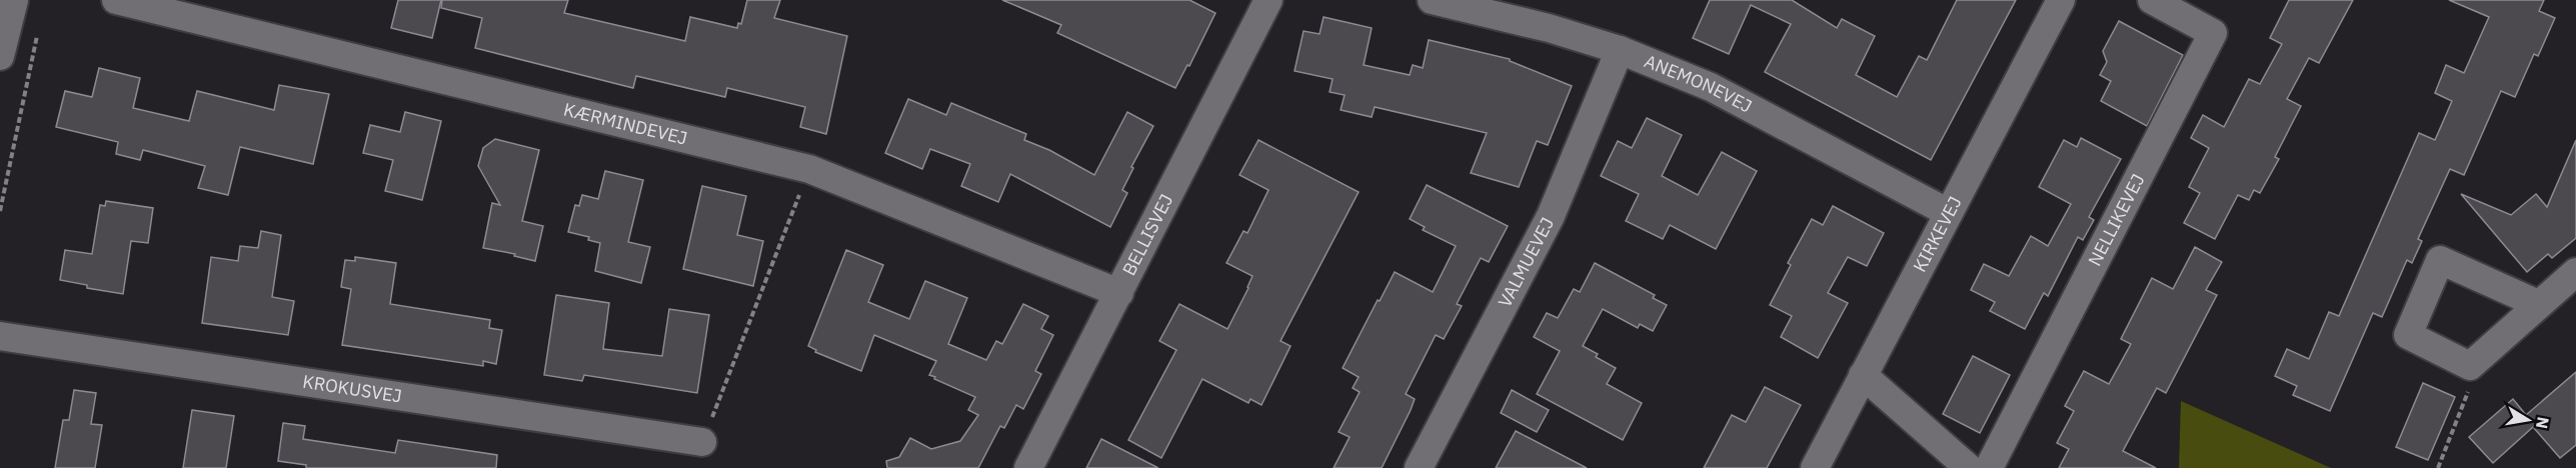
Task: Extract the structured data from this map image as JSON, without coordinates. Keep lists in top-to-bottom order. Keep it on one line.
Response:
{"streets":{"street":["ANEMONEVEJ","KÆRMINDEVEJ","NELLIKEVEJ","KIRKEVEJ","BELLISVEJ","VALMUEVEJ","KROKUSVEJ"]},"crossings":[["ANEMONEVEJ","KIRKEVEJ"],["ANEMONEVEJ","VALMUEVEJ"],["KÆRMINDEVEJ","BELLISVEJ"]],"north":"right"}
